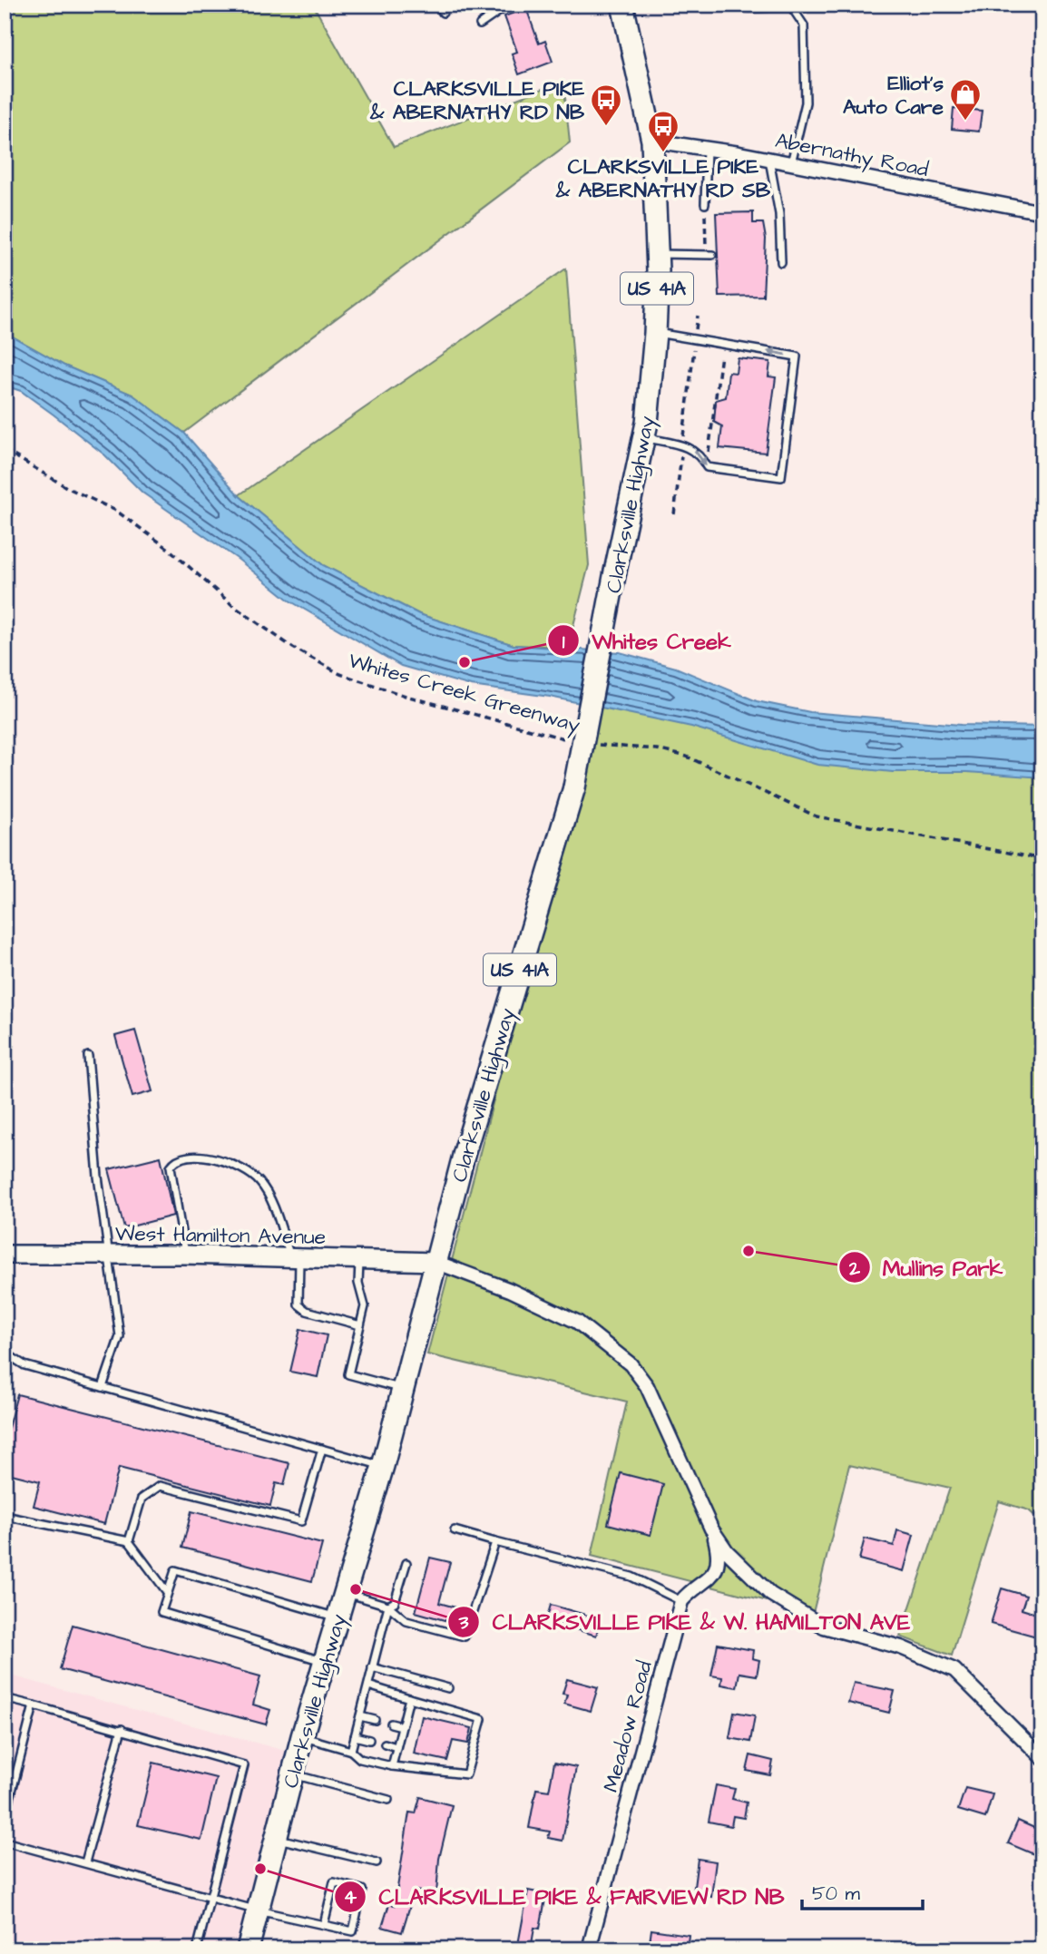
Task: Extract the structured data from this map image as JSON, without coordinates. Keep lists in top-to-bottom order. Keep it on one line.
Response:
{"streets":{"main road":["US 41A","Clarksville Highway"],"street":["Abernathy Road","West Hamilton Avenue","Meadow Road"],"path":["Whites Creek Greenway"]},"crossings":[["Abernathy Road","Clarksville Highway"],["Clarksville Highway","West Hamilton Avenue"]],"places":{"shop":["Elliot's Auto Care"],"bus stop":["CLARKSVILLE PIKE & ABERNATHY RD NB","CLARKSVILLE PIKE & ABERNATHY RD SB"],"other":["Whites Creek","Mullins Park","CLARKSVILLE PIKE & W. HAMILTON AVE","CLARKSVILLE PIKE & FAIRVIEW RD NB"]},"scale_bar":"50 m"}
